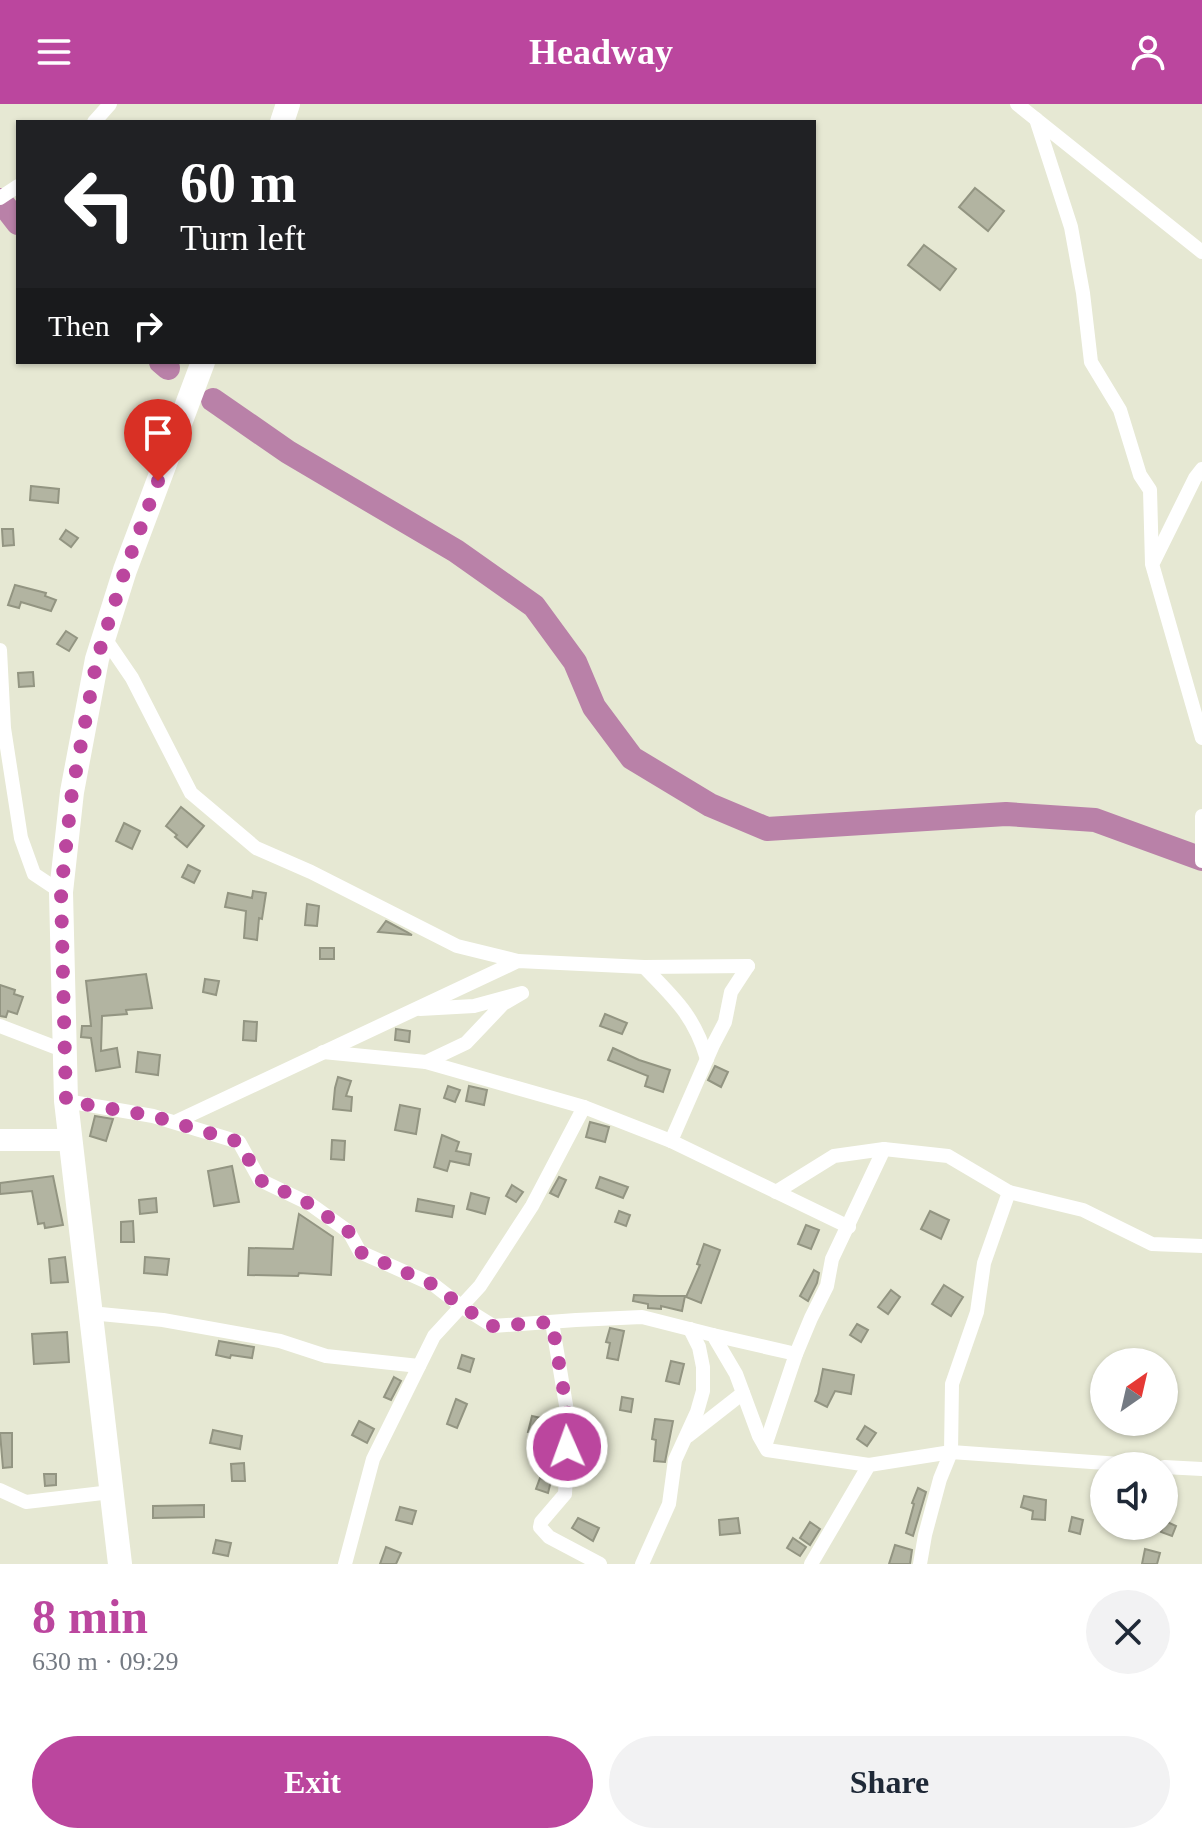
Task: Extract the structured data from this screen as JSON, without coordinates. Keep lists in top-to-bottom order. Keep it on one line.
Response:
{"north":"top right","page":{"header":"Headway","turn":["60 m","Turn left"],"then":"Then","heading":["8 min","630 m · 09:29"],"buttons":["Exit","Share"]}}
